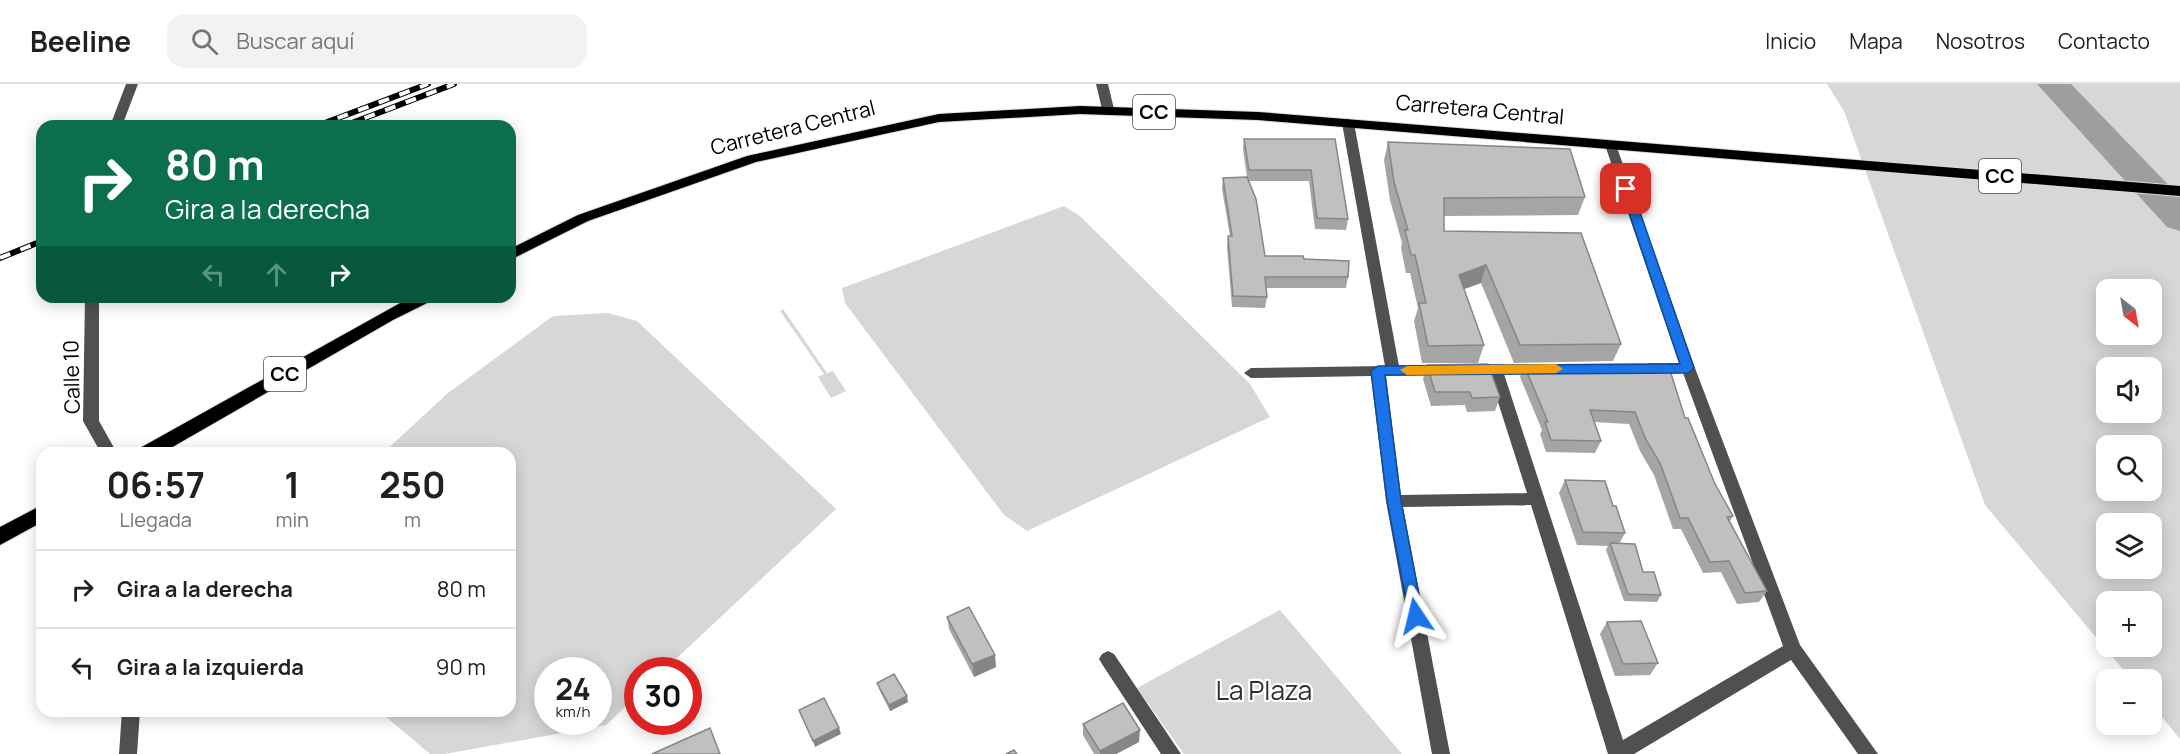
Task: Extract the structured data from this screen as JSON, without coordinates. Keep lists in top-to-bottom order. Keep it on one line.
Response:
{"streets":{"highway":["Carretera Central","CC"],"street":["Calle 10"]},"parks":["La Plaza"],"north":"bottom right","page":{"header":"Beeline","search":"Buscar aquí","nav":["Inicio","Mapa","Nosotros","Contacto"],"turn":["80 m","Gira a la derecha"],"map_buttons":["+","−"],"eta":["06:57","Llegada","1","min","250","m"],"list":[{"name":"Gira a la derecha","value":"80 m"},{"name":"Gira a la izquierda","value":"90 m"}],"speed":"24 km/h","limit":"30"}}
